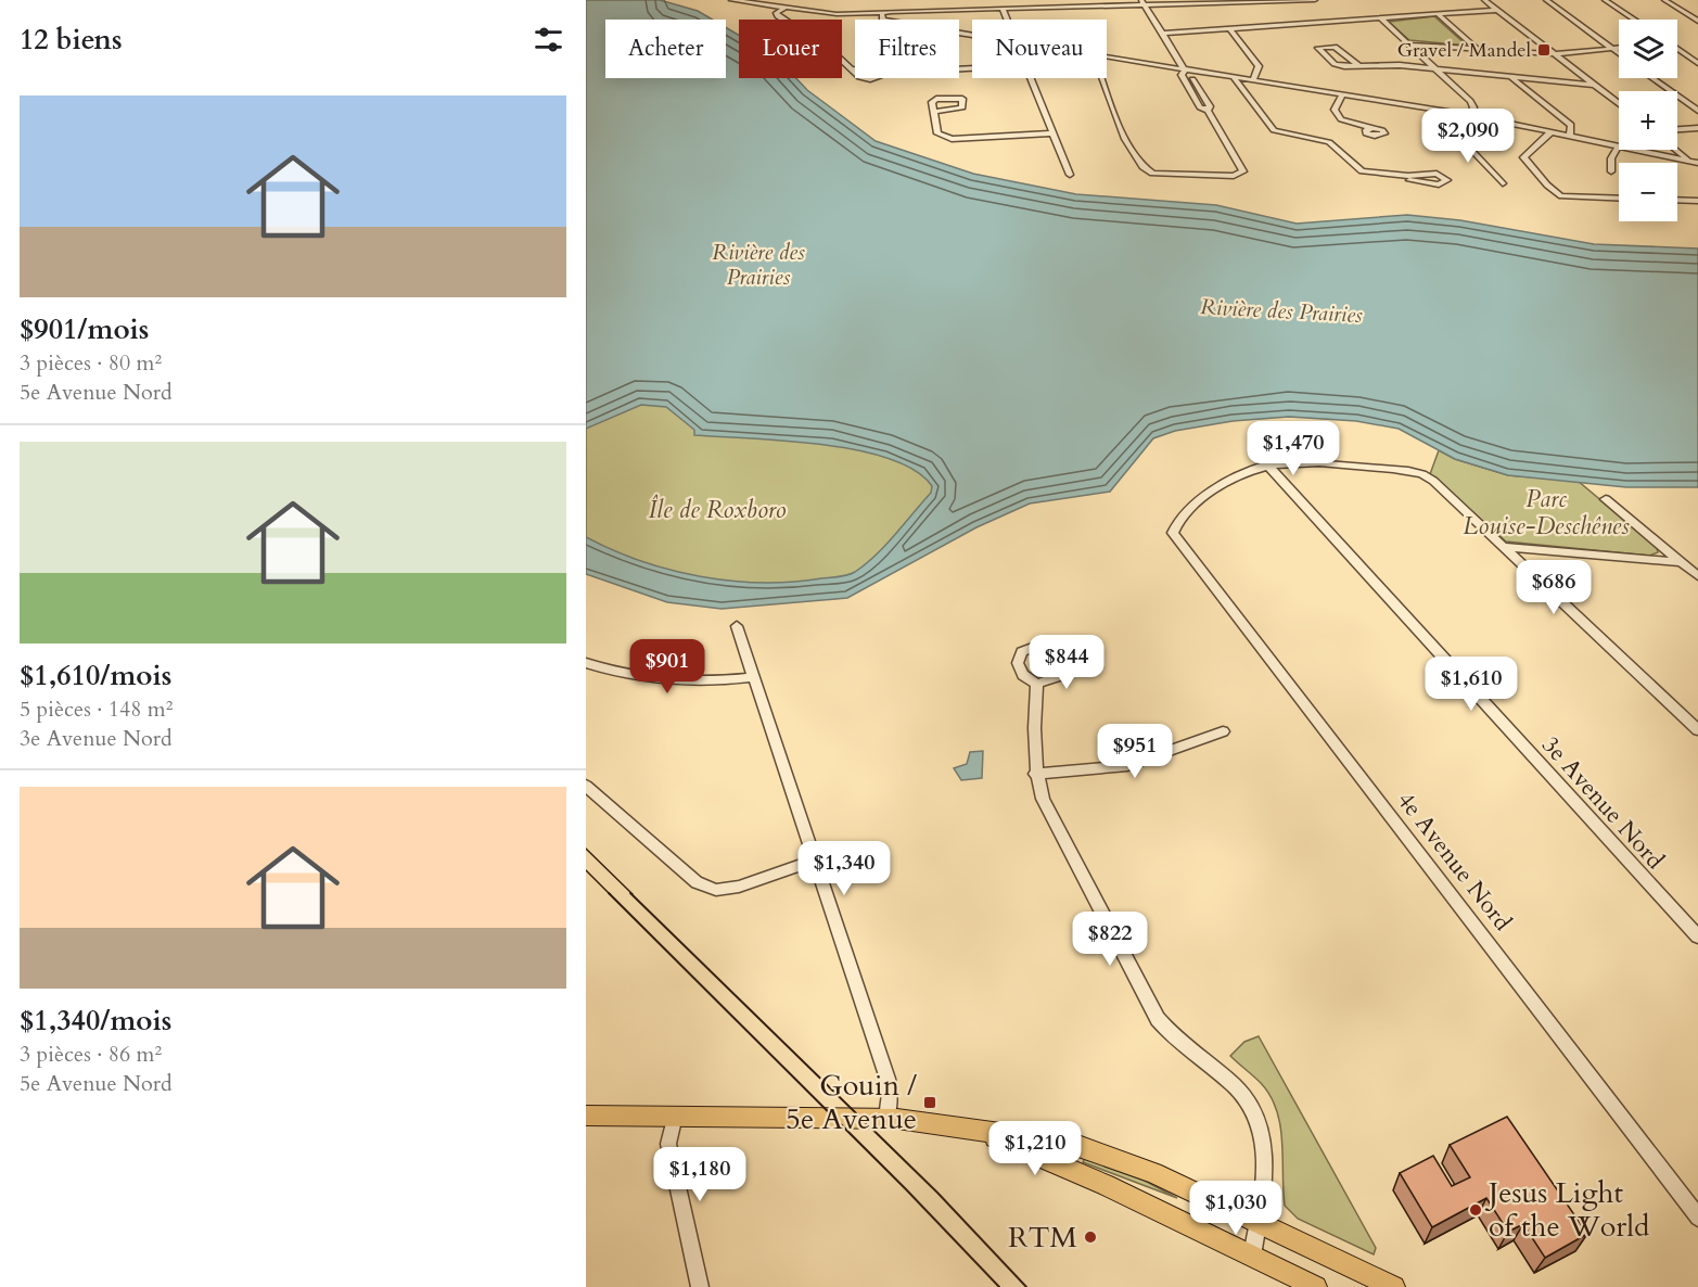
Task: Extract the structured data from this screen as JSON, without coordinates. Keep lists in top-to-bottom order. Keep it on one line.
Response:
{"streets":{"street":["3e Avenue Nord","4e Avenue Nord"]},"crossings":[["3e Avenue Nord","4e Avenue Nord"]],"water":["Rivière des Prairies"],"parks":["Parc Louise-Deschênes","Île de Roxboro"],"places":{"transit":["Gravel / Mandel","Gouin / 5e Avenue"],"other":["Jesus Light of the World","RTM"]},"page":{"heading":"12 biens","map_buttons":["+","−"],"chip":["Acheter","Louer","Filtres","Nouveau"],"list":[{"name":"$901/mois","note":"3 pièces · 80 m² · 5e Avenue Nord"},{"name":"$1,610/mois","note":"5 pièces · 148 m² · 3e Avenue Nord"},{"name":"$1,340/mois","note":"3 pièces · 86 m² · 5e Avenue Nord"}],"price":["$2,090","$1,470","$686","$844","$901","$1,610","$951","$1,340","$822","$1,210","$1,180","$1,030"]}}
